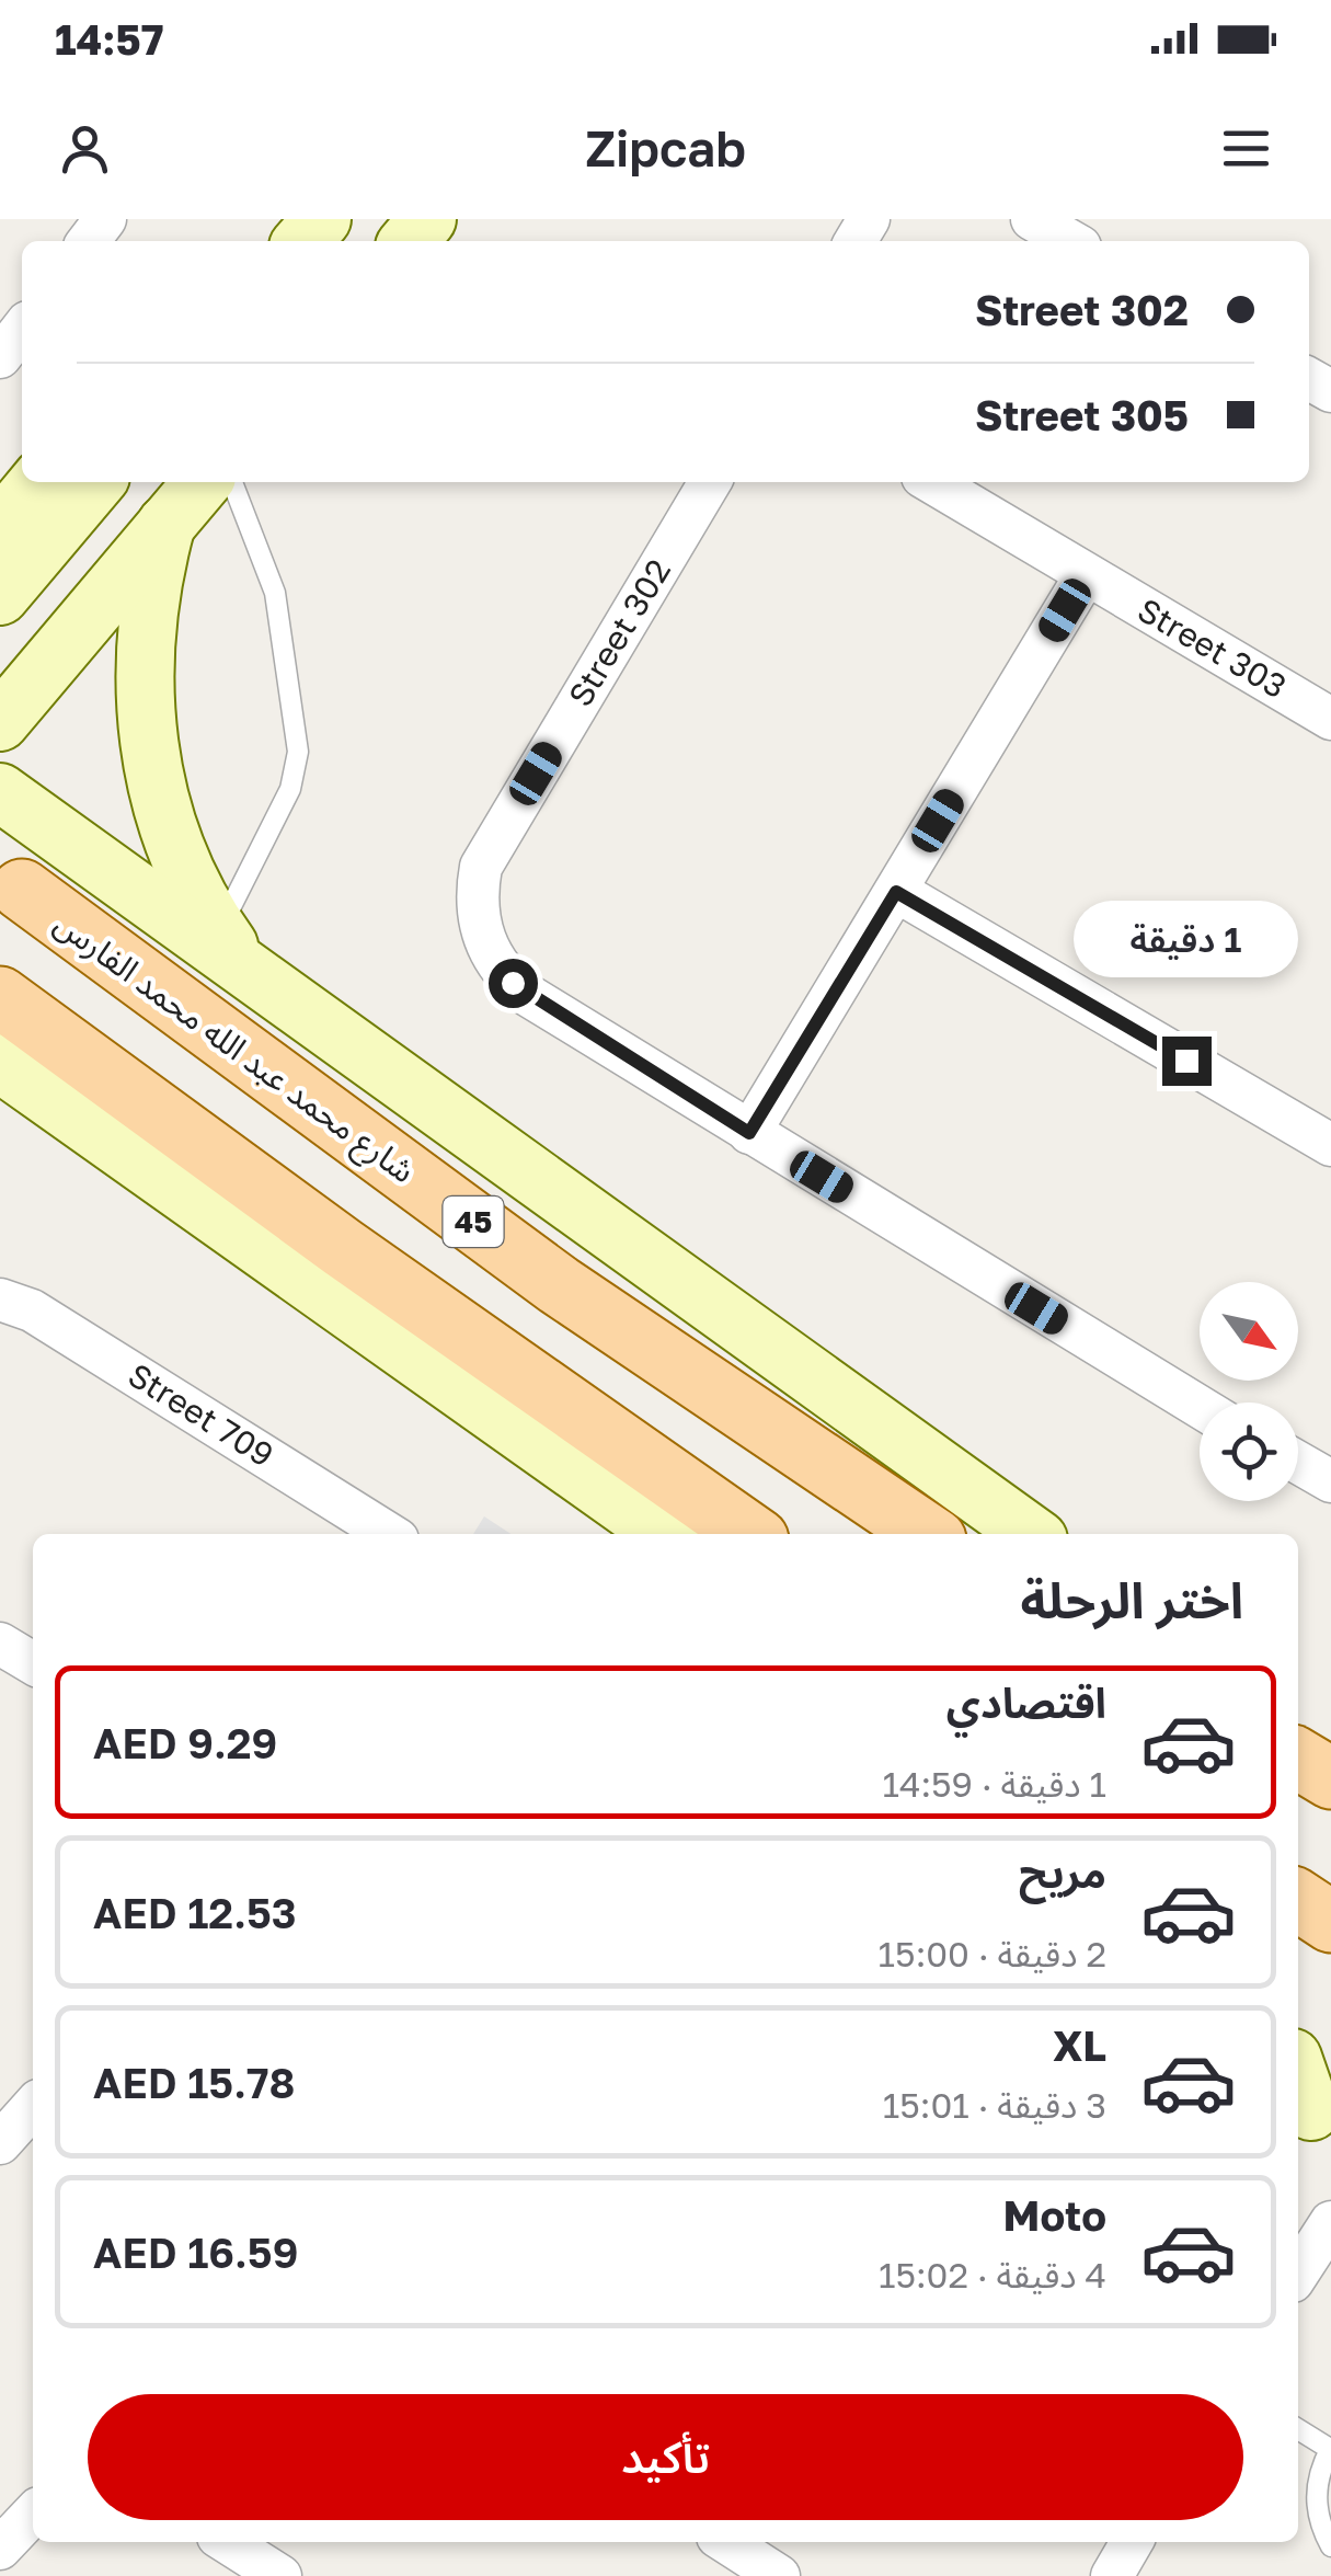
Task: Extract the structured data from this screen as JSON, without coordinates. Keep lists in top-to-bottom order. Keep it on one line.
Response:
{"streets":{"main road":["شارع محمد عبد الله محمد الفارس","45"],"street":["Street 302","Street 303","Street 709"]},"north":"bottom right","page":{"status":"14:57","header":"Zipcab","banner":["Street 302","Street 305"],"bubble":"1 دقيقة","heading":"اختر الرحلة","list":[{"name":"اقتصادي","note":"1 دقيقة · 14:59","value":"AED 9.29"},{"name":"مريح","note":"2 دقيقة · 15:00","value":"AED 12.53"},{"name":"XL","note":"3 دقيقة · 15:01","value":"AED 15.78"},{"name":"Moto","note":"4 دقيقة · 15:02","value":"AED 16.59"}],"buttons":"تأكيد"}}
